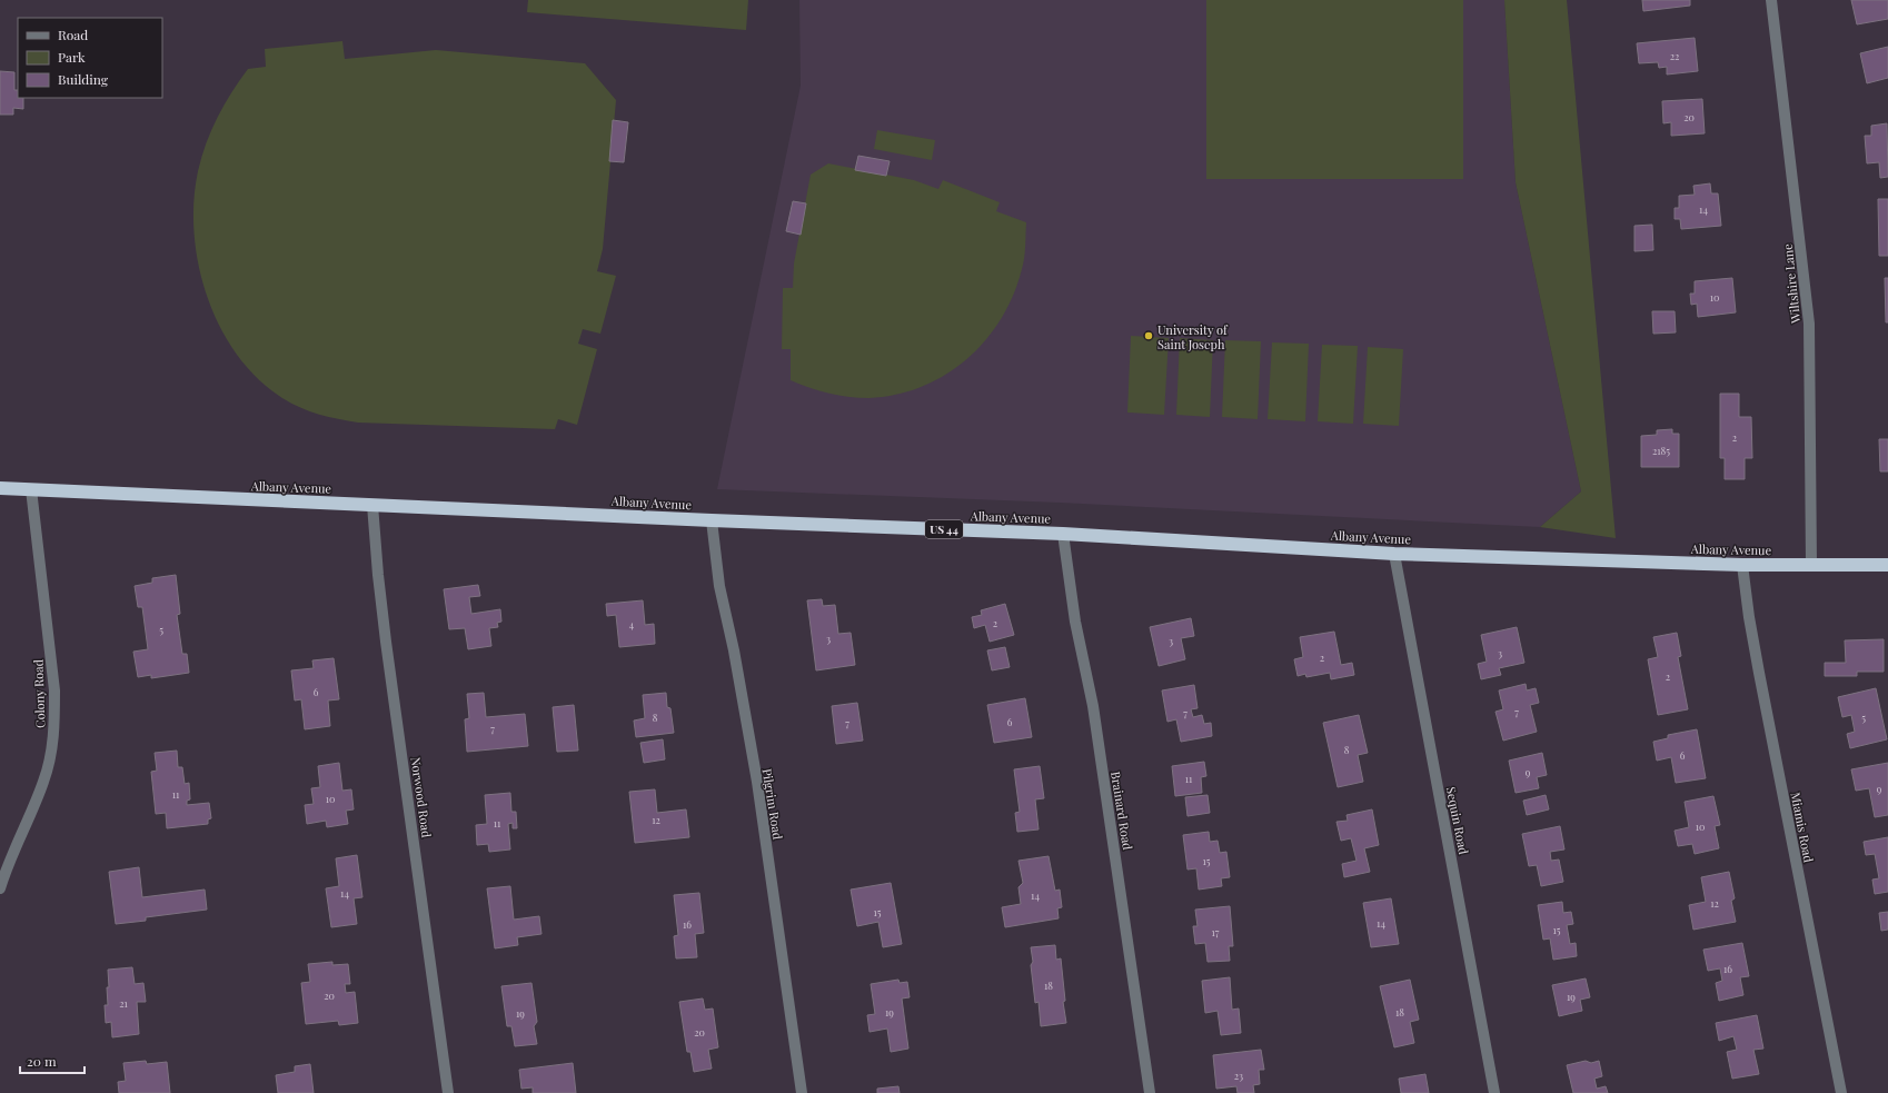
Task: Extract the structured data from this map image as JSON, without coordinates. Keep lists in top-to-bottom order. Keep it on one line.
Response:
{"streets":{"highway":["Albany Avenue","US 44"],"street":["Wiltshire Lane","Colony Road","Norwood Road","Pilgrim Road","Brainard Road","Sequin Road","Miamis Road"]},"crossings":[["Wiltshire Lane","Albany Avenue"],["Albany Avenue","Colony Road"],["Albany Avenue","Norwood Road"],["Albany Avenue","Pilgrim Road"],["Albany Avenue","Brainard Road"],["Albany Avenue","Sequin Road"],["Albany Avenue","Miamis Road"]],"places":["University of Saint Joseph"],"house_numbers":["22","20","14","10","2","2185","2","4","5","3","3","3","2","2","6","7","7","8","5","6","7","7","8","6","9","11","9","11","10","12","11","10","15","14","14","12","15","14","16","15","17","16","18","20","19","21","19","18","19","20","23"],"legend":["Road","Park","Building"],"scale_bar":"20 m"}
